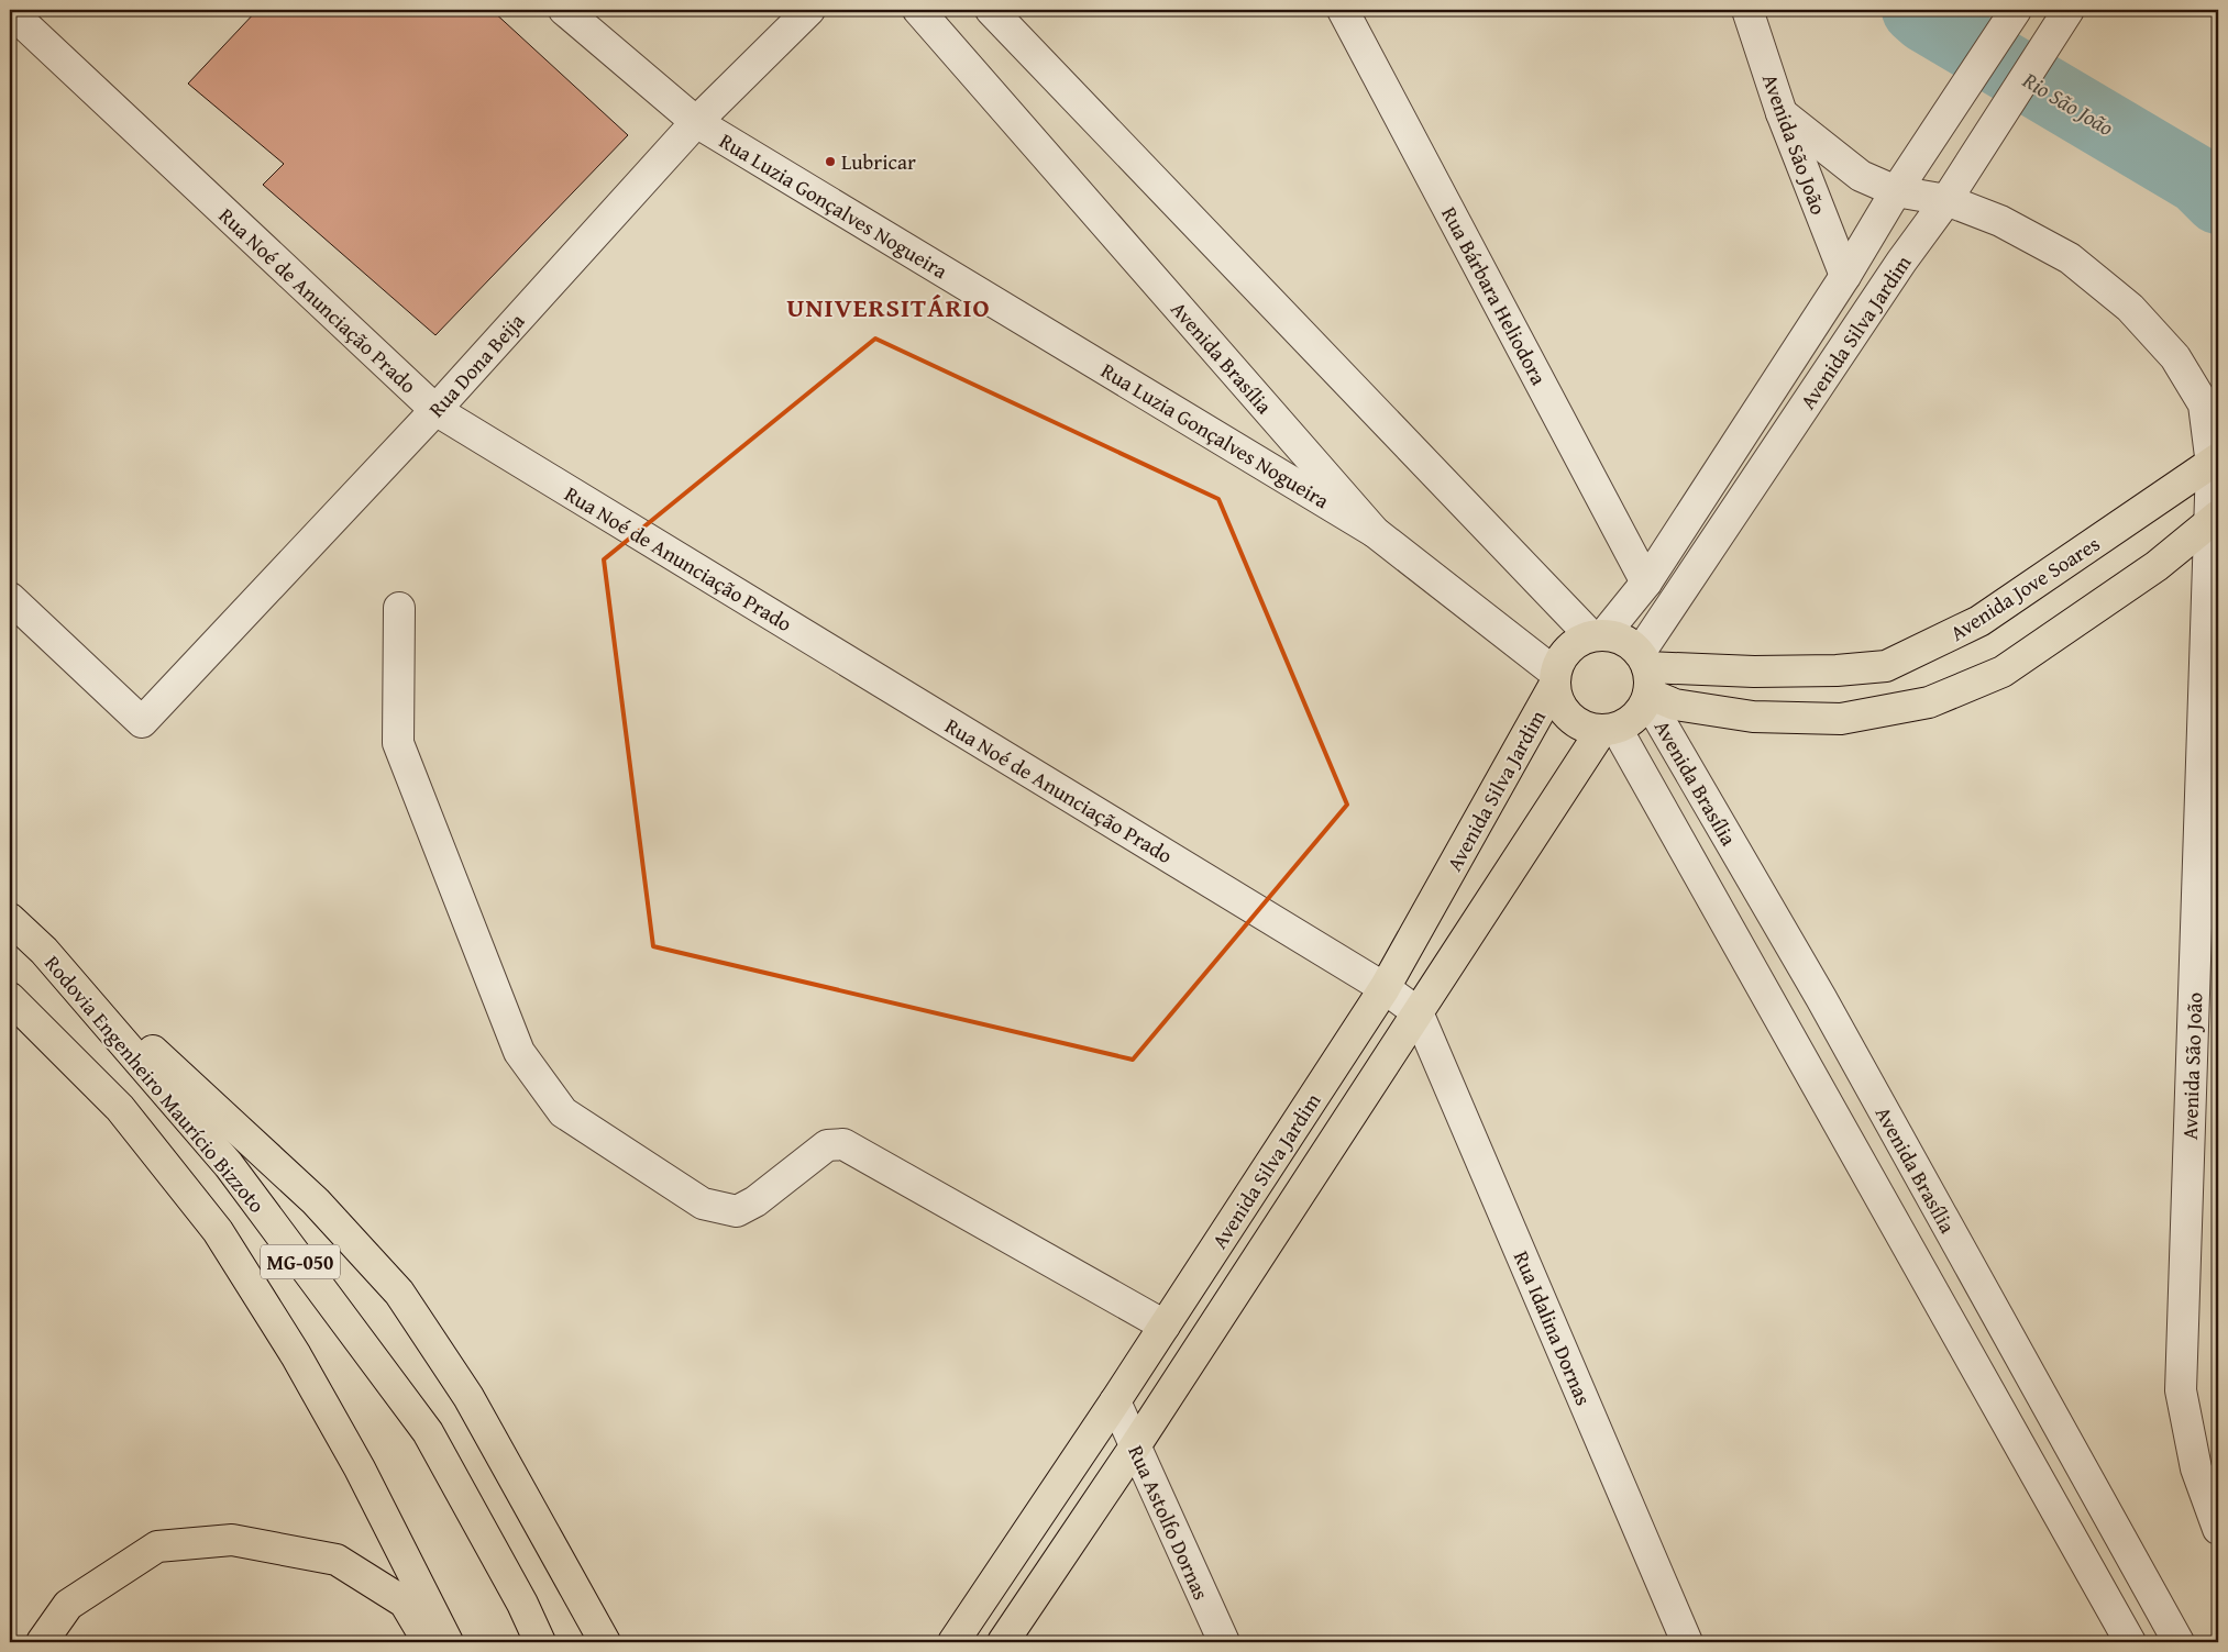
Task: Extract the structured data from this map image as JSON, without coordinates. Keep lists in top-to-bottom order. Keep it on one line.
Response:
{"streets":{"main road":["Avenida Silva Jardim","Avenida Jove Soares","Rodovia Engenheiro Maurício Bizzoto","MG-050"],"street":["Avenida São João","Rua Luzia Gonçalves Nogueira","Rua Bárbara Heliodora","Rua Noé de Anunciação Prado","Avenida Brasília","Rua Dona Beija","Rua Idalina Dornas","Rua Astolfo Dornas"]},"crossings":[["Avenida São João","Avenida Silva Jardim"],["Avenida São João","Avenida Jove Soares"],["Rua Luzia Gonçalves Nogueira","Avenida Brasília"],["Rua Luzia Gonçalves Nogueira","Rua Dona Beija"],["Rua Bárbara Heliodora","Avenida Silva Jardim"],["Rua Noé de Anunciação Prado","Avenida Silva Jardim"],["Rua Noé de Anunciação Prado","Rua Dona Beija"],["Rua Noé de Anunciação Prado","Rua Idalina Dornas"],["Avenida Silva Jardim","Avenida Brasília"],["Avenida Silva Jardim","Avenida Jove Soares"],["Avenida Silva Jardim","Rua Idalina Dornas"],["Avenida Silva Jardim","Rua Astolfo Dornas"],["Avenida Brasília","Avenida Jove Soares"]],"districts":["UNIVERSITÁRIO"],"water":["Rio São João"],"places":["Lubricar"]}
